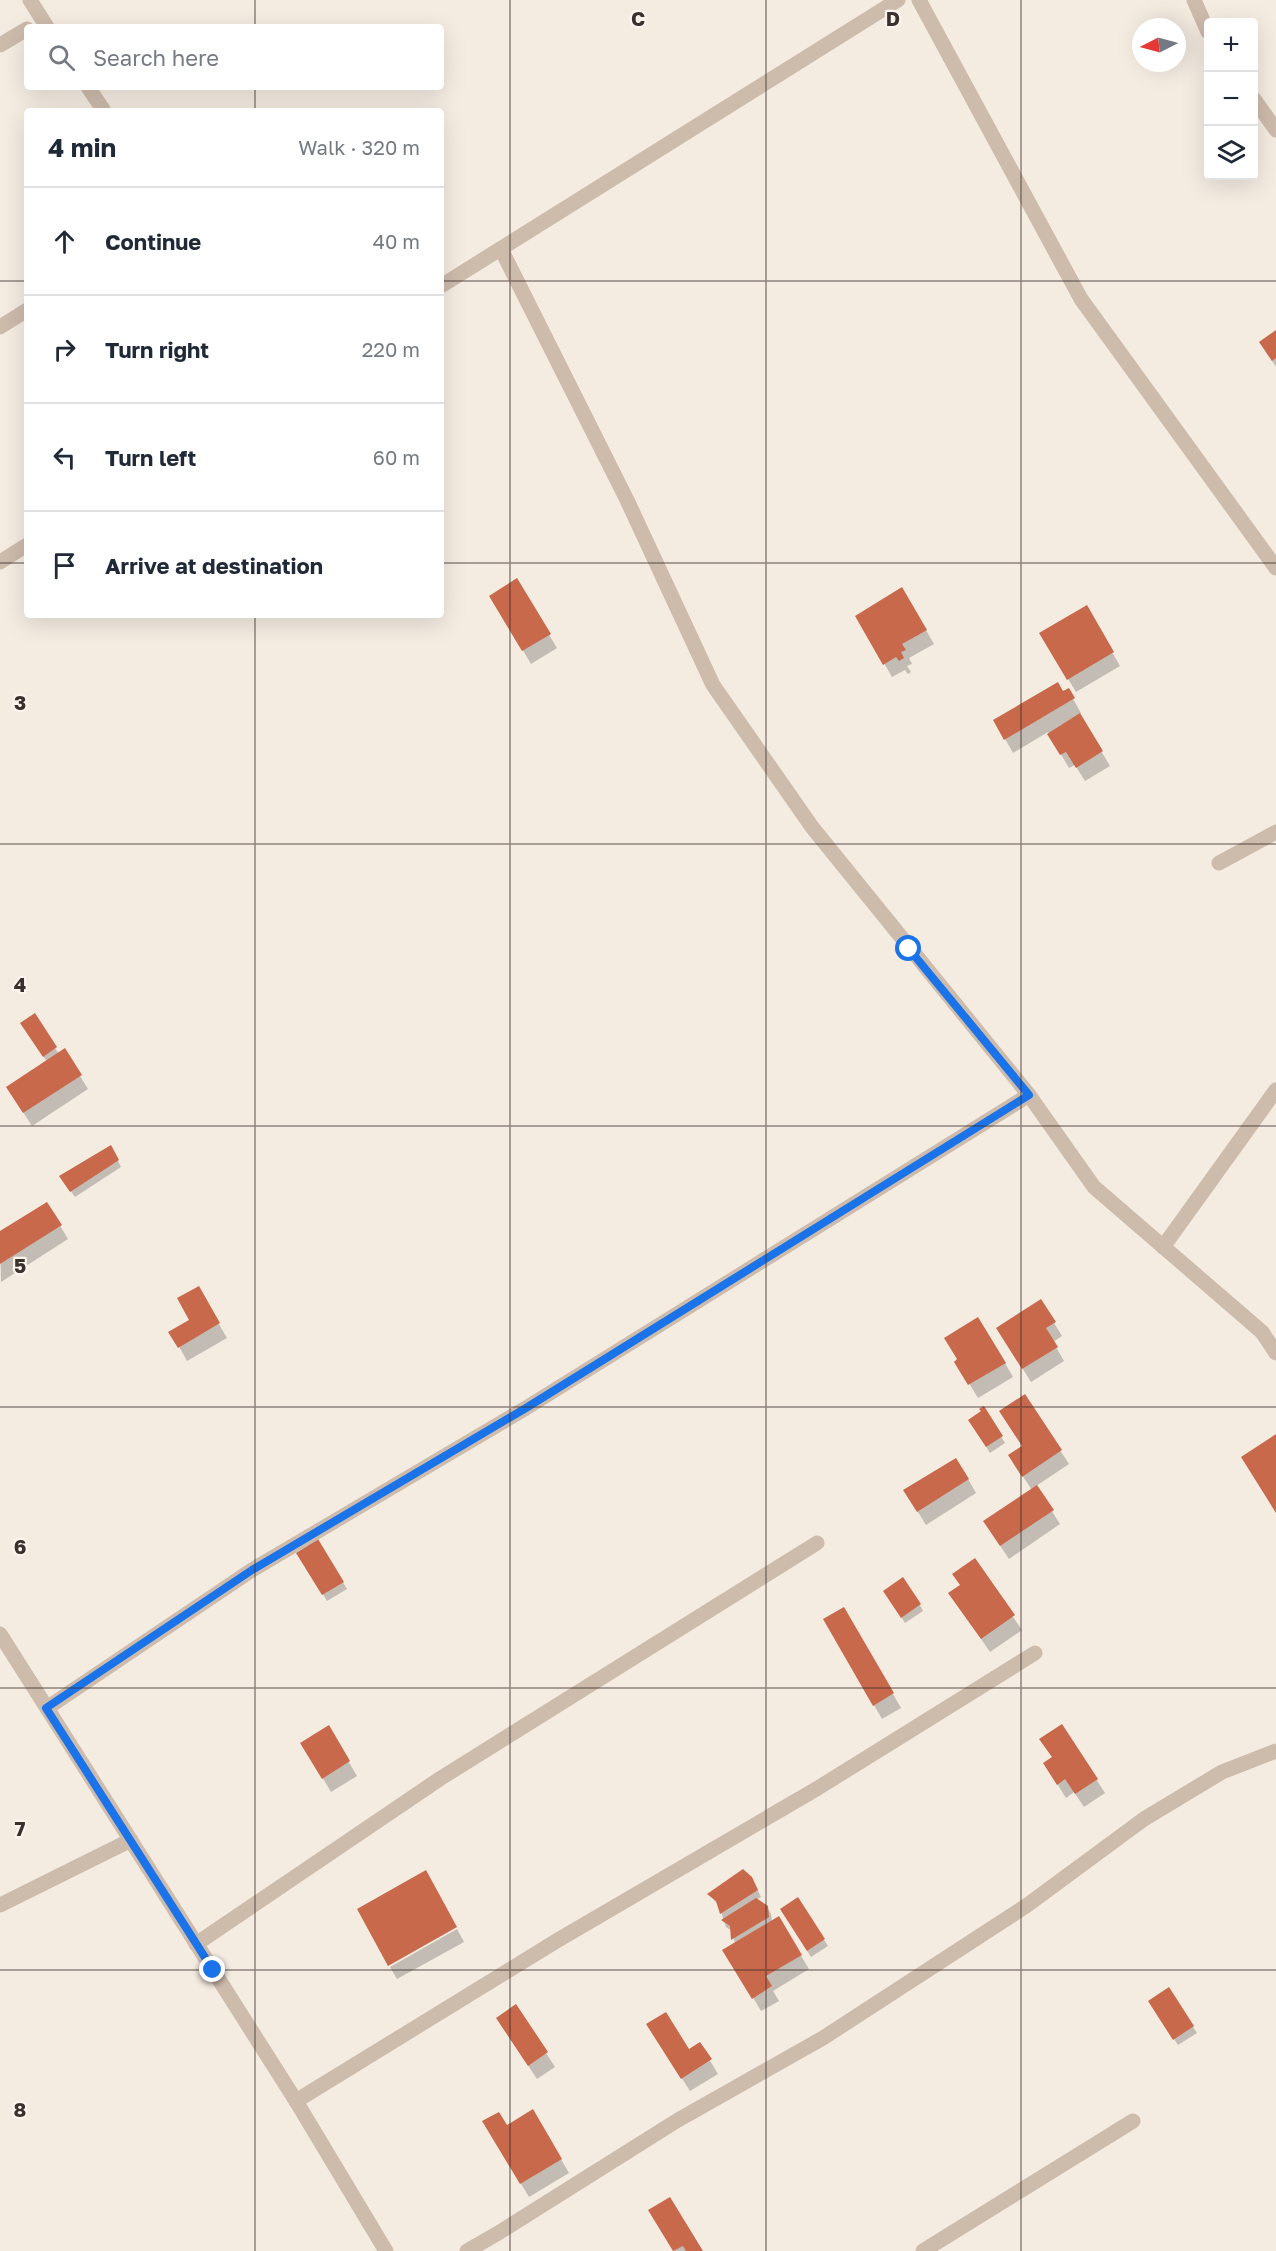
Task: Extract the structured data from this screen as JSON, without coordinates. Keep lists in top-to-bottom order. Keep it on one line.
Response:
{"north":"left","page":{"map_buttons":["+","−"],"search":"Search here","heading":["4 min","Walk · 320 m"],"list":[["Continue","40 m"],["Turn right","220 m"],["Turn left","60 m"],"Arrive at destination"]},"grid":{"columns":["C","D"],"rows":["3","4","5","6","7","8"]}}
